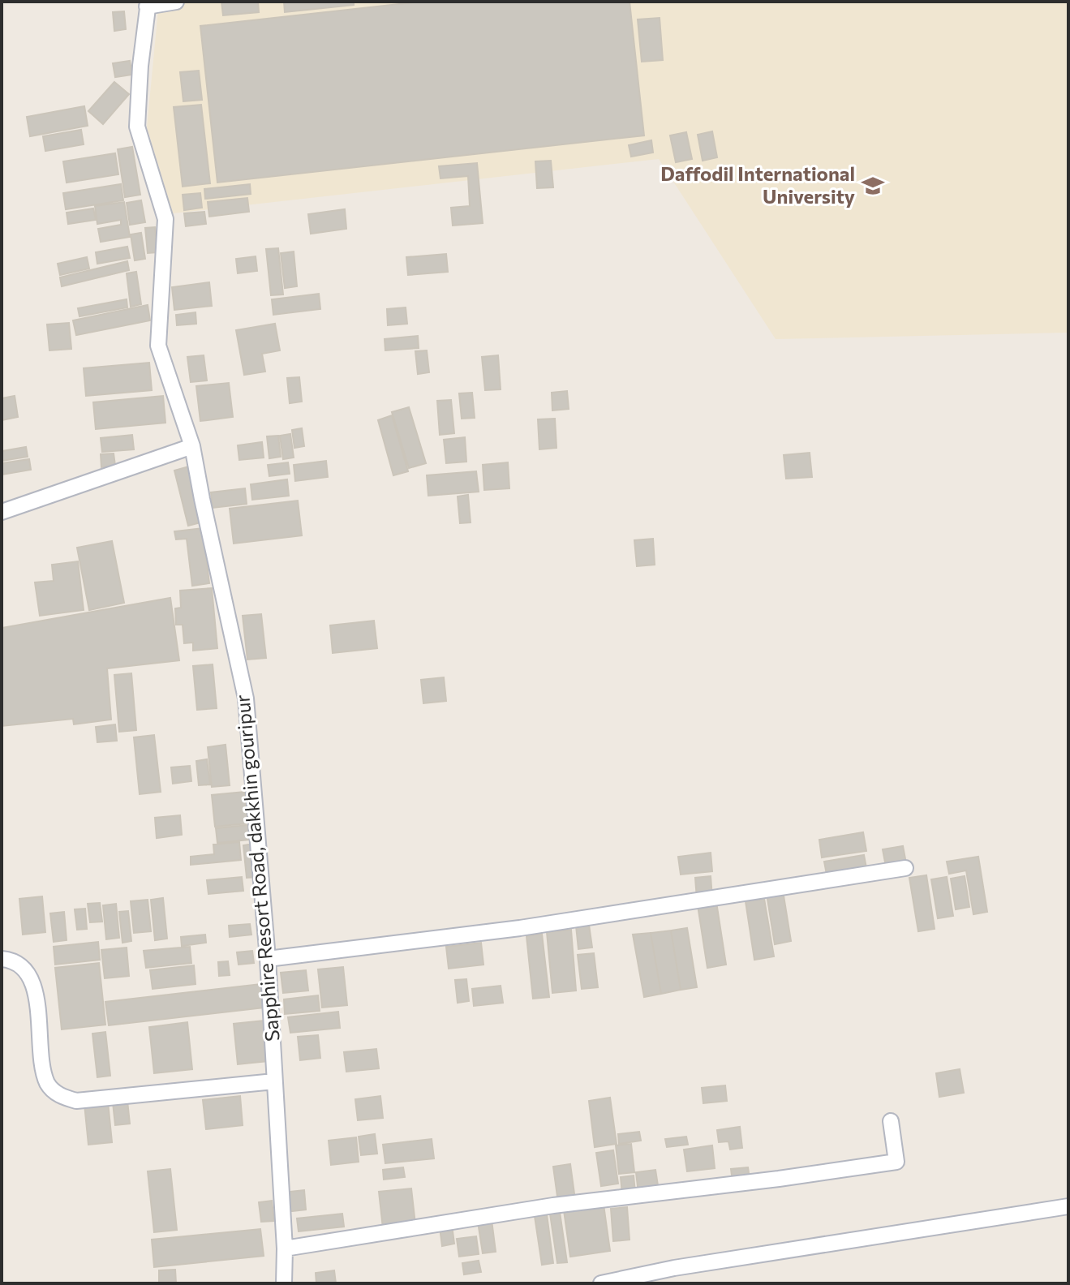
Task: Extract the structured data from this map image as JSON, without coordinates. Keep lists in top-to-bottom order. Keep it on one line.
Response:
{"streets":{"street":["Sapphire Resort Road, dakkhin gouripur"]},"places":{"school or university":["Daffodil International University"]}}
